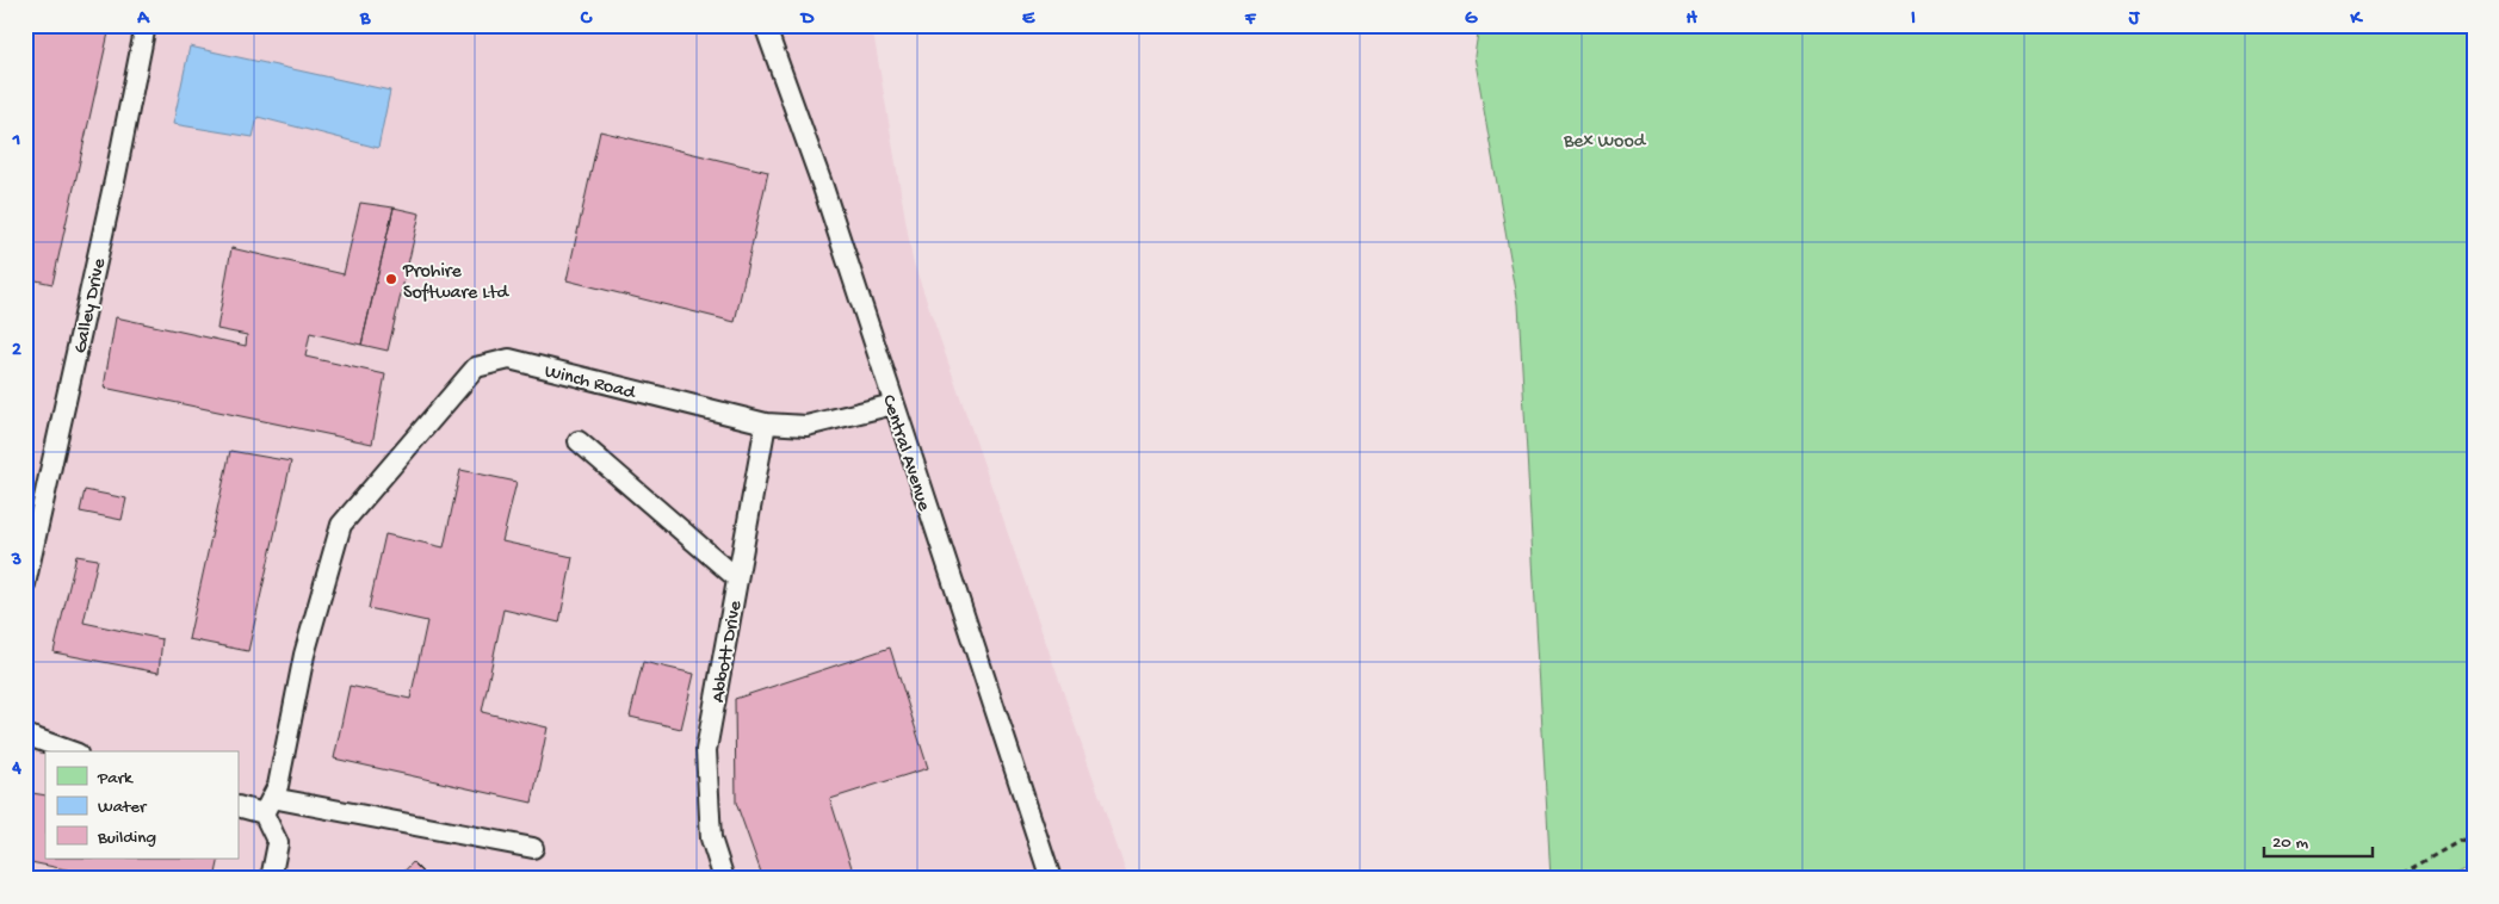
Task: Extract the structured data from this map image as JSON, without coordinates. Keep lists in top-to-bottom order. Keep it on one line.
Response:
{"streets":{"lane":["Galley Drive","Winch Road","Central Avenue","Abbott Drive"]},"crossings":[["Winch Road","Central Avenue"],["Winch Road","Abbott Drive"]],"parks":["Bex Wood"],"places":["Prohire Software Ltd"],"legend":["Park","Water","Building"],"scale_bar":"20 m","grid":{"columns":["A","B","C","D","E","F","G","H","I","J","K"],"rows":["1","2","3","4"]}}
